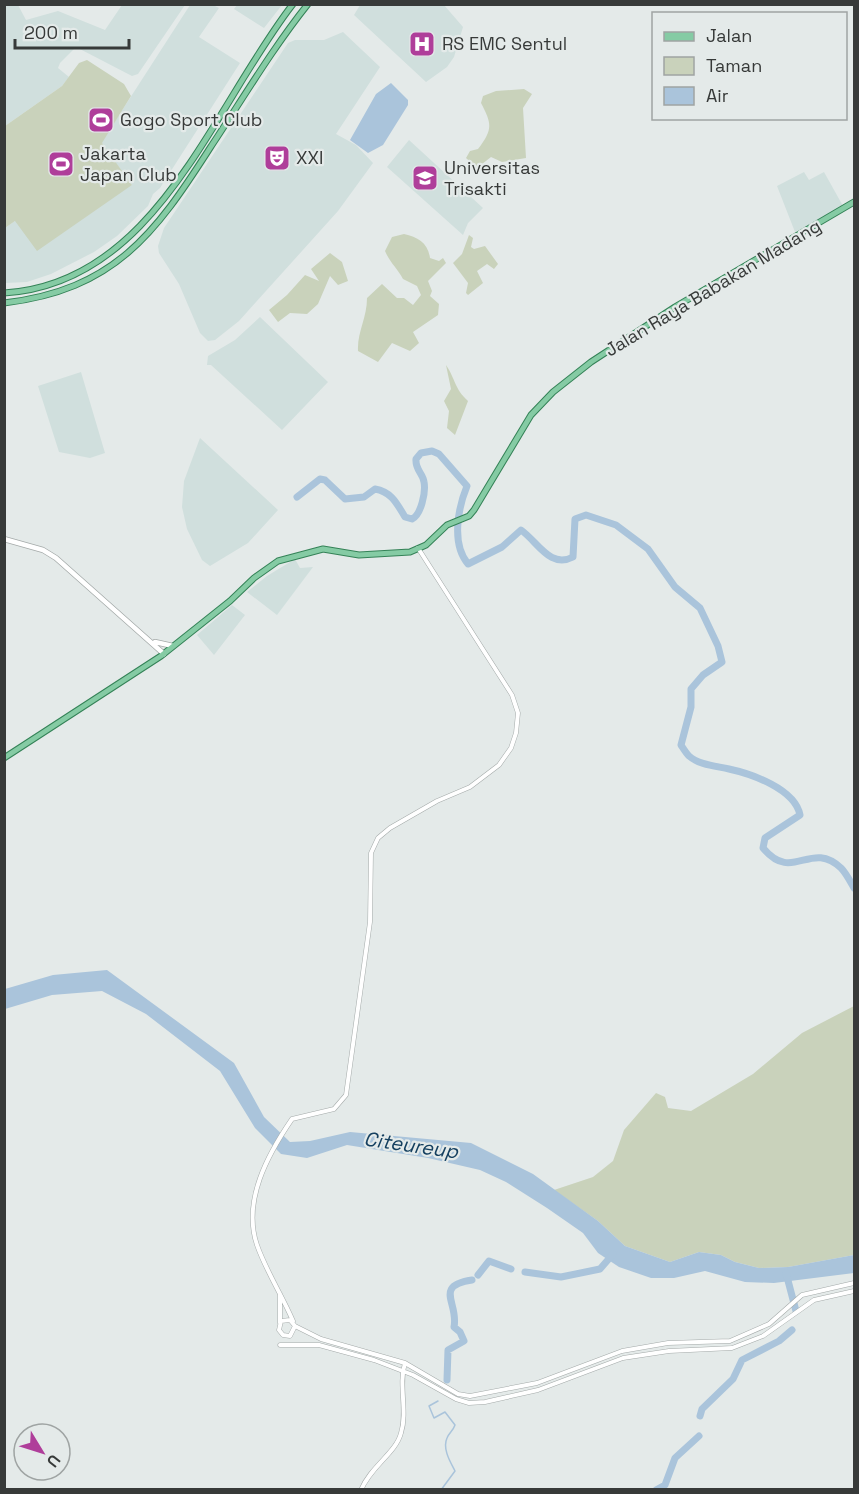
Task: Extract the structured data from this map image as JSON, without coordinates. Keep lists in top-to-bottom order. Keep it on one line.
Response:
{"streets":{"main road":["Jalan Raya Babakan Madang"]},"water":["Citeureup"],"places":{"hospital":["RS EMC Sentul"],"sports":["Gogo Sport Club","Jakarta Japan Club"],"theatre":["XXI"],"school or university":["Universitas Trisakti"]},"legend":["Jalan","Taman","Air"],"scale_bar":"200 m","north":"bottom right"}
